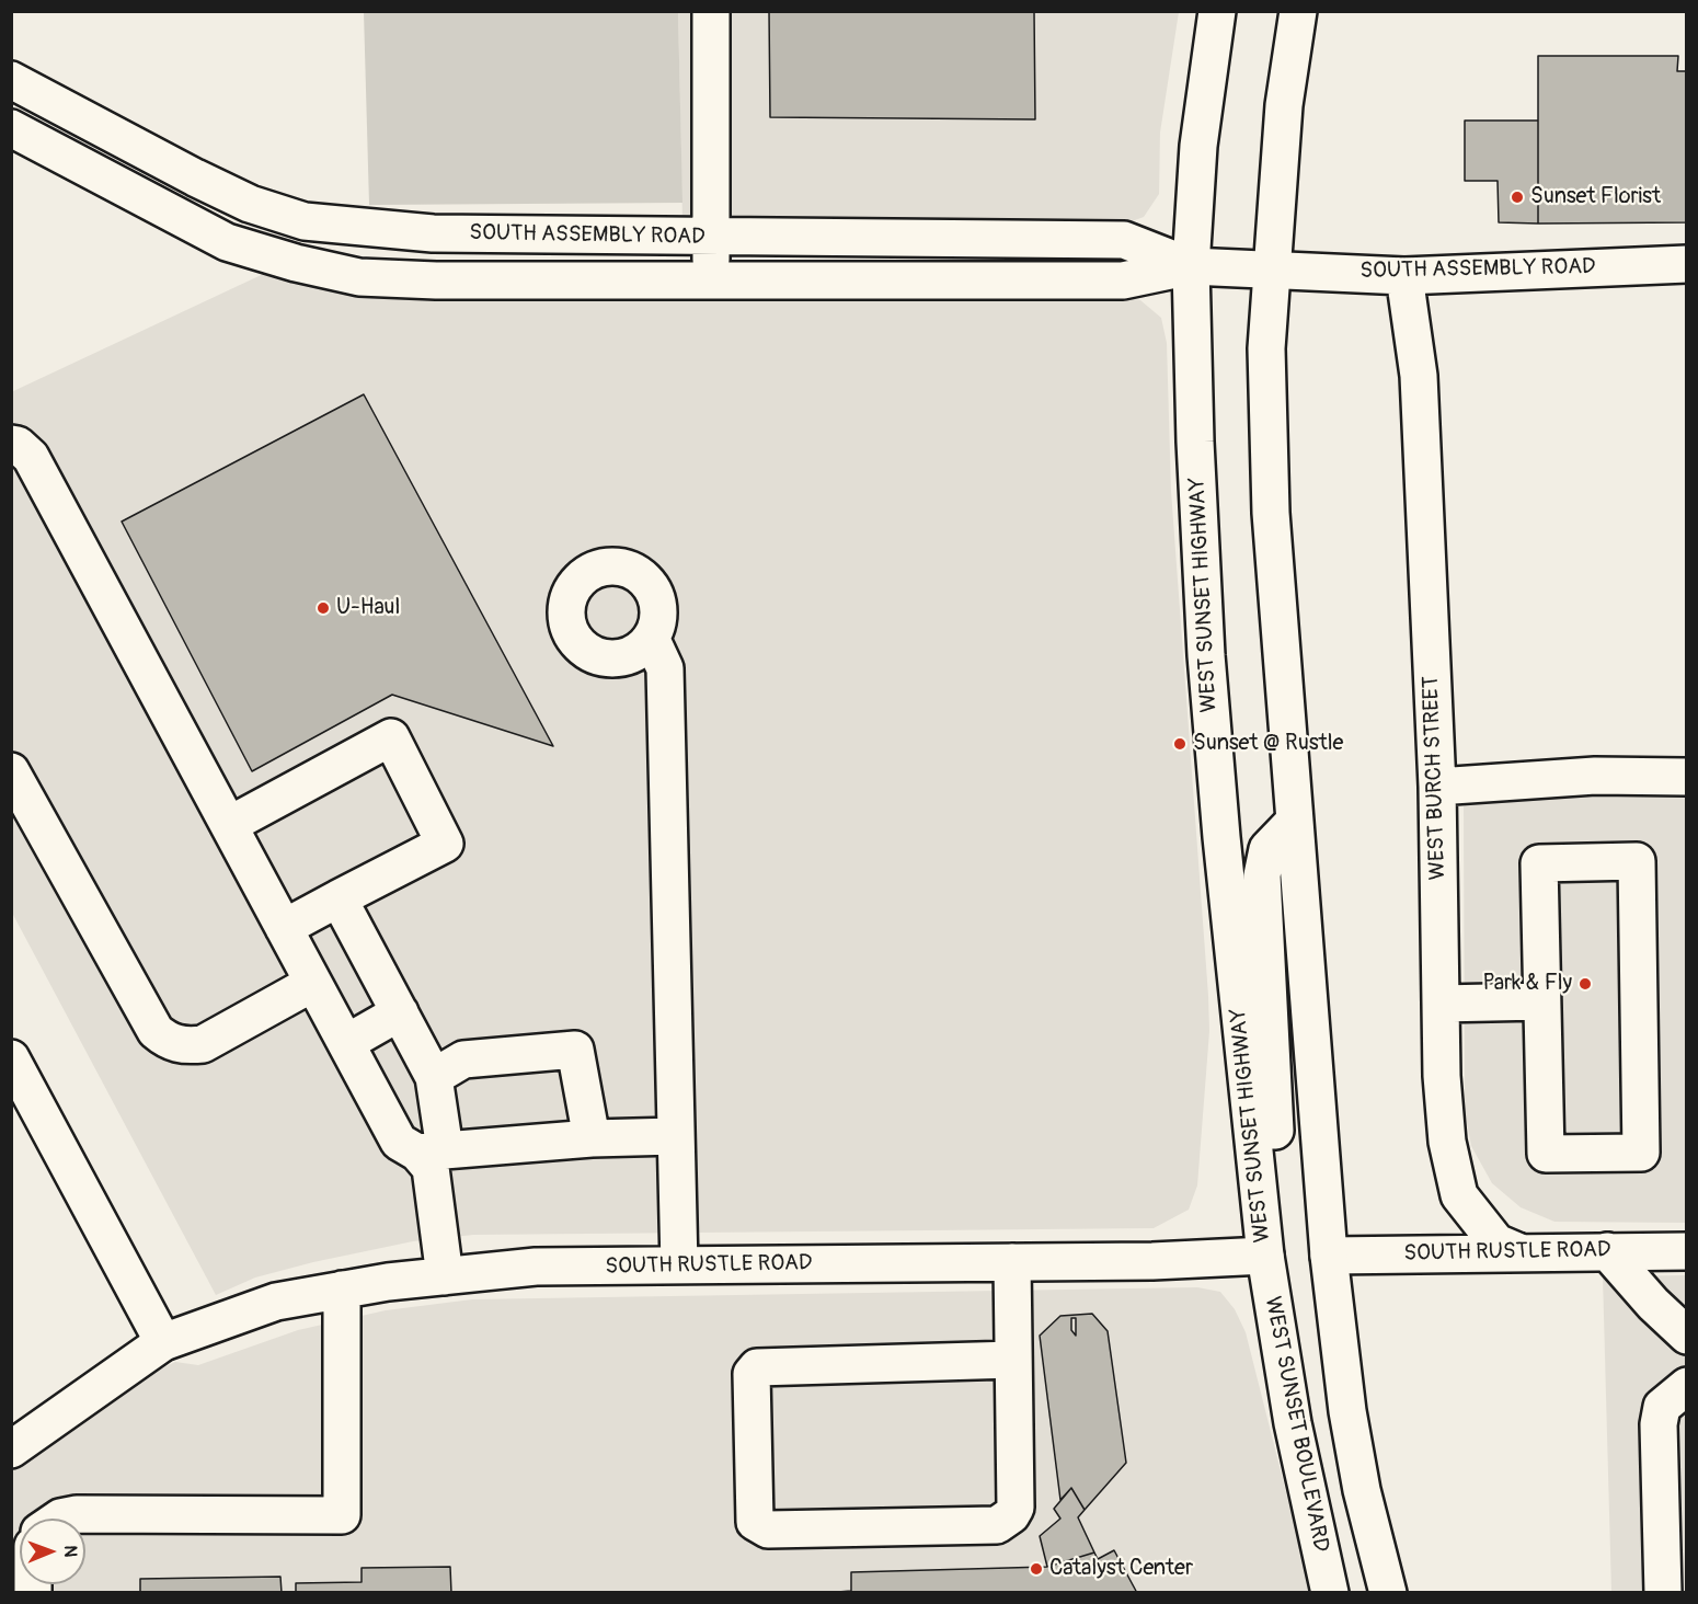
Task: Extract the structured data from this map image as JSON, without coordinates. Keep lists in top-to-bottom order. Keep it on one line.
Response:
{"streets":{"main road":["SOUTH ASSEMBLY ROAD","WEST SUNSET HIGHWAY","WEST BURCH STREET","SOUTH RUSTLE ROAD","WEST SUNSET BOULEVARD"]},"crossings":[["SOUTH ASSEMBLY ROAD","WEST SUNSET HIGHWAY"],["SOUTH ASSEMBLY ROAD","WEST BURCH STREET"],["WEST SUNSET HIGHWAY","SOUTH RUSTLE ROAD"],["WEST SUNSET HIGHWAY","WEST SUNSET BOULEVARD"],["WEST BURCH STREET","SOUTH RUSTLE ROAD"],["SOUTH RUSTLE ROAD","WEST SUNSET BOULEVARD"]],"places":["Sunset Florist","U-Haul","Sunset @ Rustle","Park & Fly","Catalyst Center"],"north":"right"}
